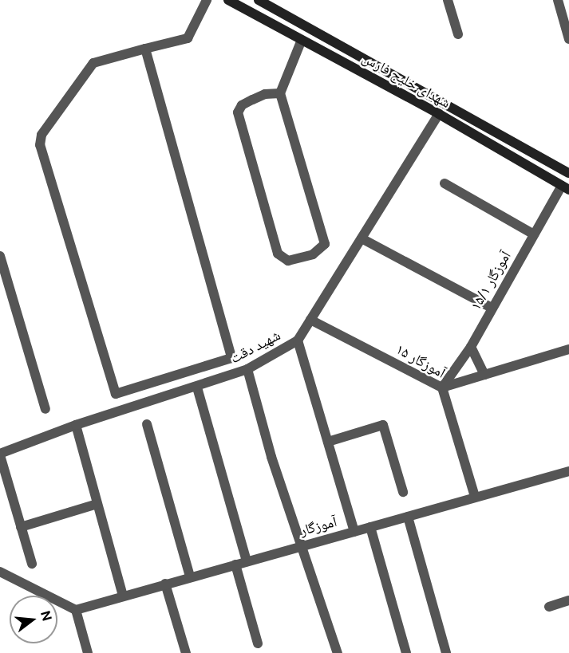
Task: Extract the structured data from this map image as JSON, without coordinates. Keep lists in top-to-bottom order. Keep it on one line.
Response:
{"streets":{"main road":["شهدای خلیج فارس"],"street":["آموزگار ۱۵/۱","شهید دقت","آموزگار ۱۵","آموزگار"]},"crossings":[["شهدای خلیج فارس","آموزگار ۱۵/۱"],["شهدای خلیج فارس","شهید دقت"],["آموزگار ۱۵/۱","آموزگار ۱۵"],["شهید دقت","آموزگار ۱۵"],["آموزگار ۱۵","آموزگار"]],"north":"right"}
